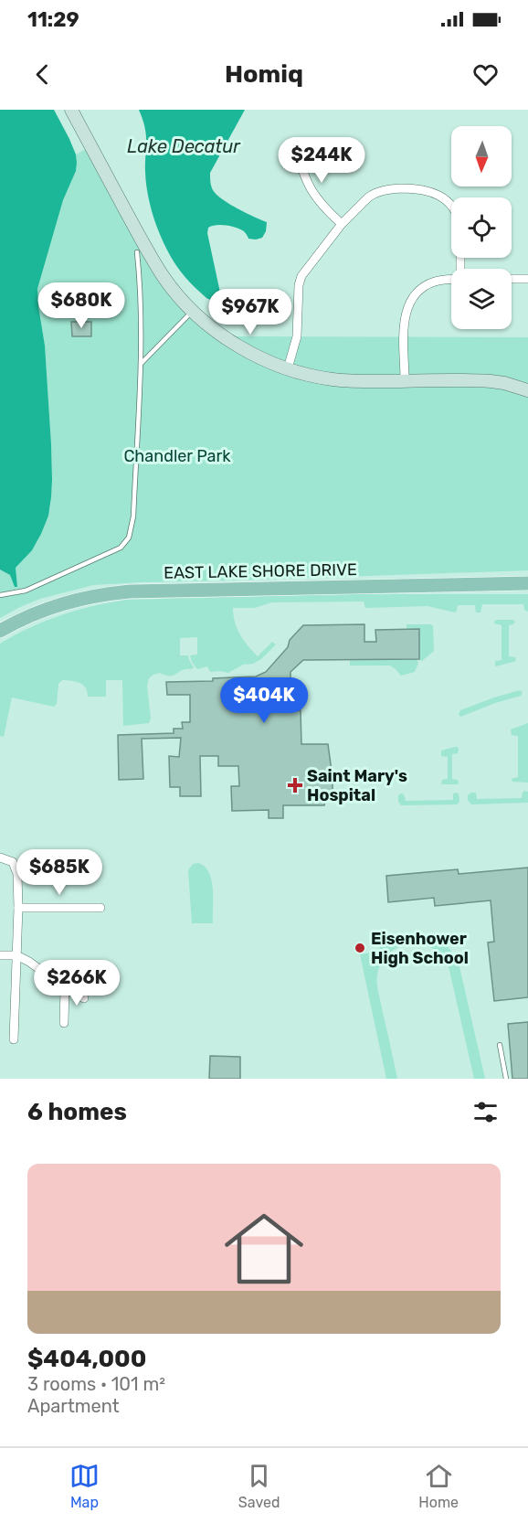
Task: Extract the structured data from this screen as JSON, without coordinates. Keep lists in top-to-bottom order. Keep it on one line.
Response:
{"streets":{"main road":["EAST LAKE SHORE DRIVE"]},"water":["Lake Decatur"],"parks":["Chandler Park"],"places":{"health":["Saint Mary's Hospital"],"other":["Eisenhower High School"]},"north":"bottom","page":{"status":"11:29","header":"Homiq","price":["$244K","$680K","$967K","$404K","$685K","$266K"],"heading":"6 homes","list":[{"name":"$404,000","note":"3 rooms · 101 m² · Apartment"}],"tabs":["Map","Saved","Home"]}}
